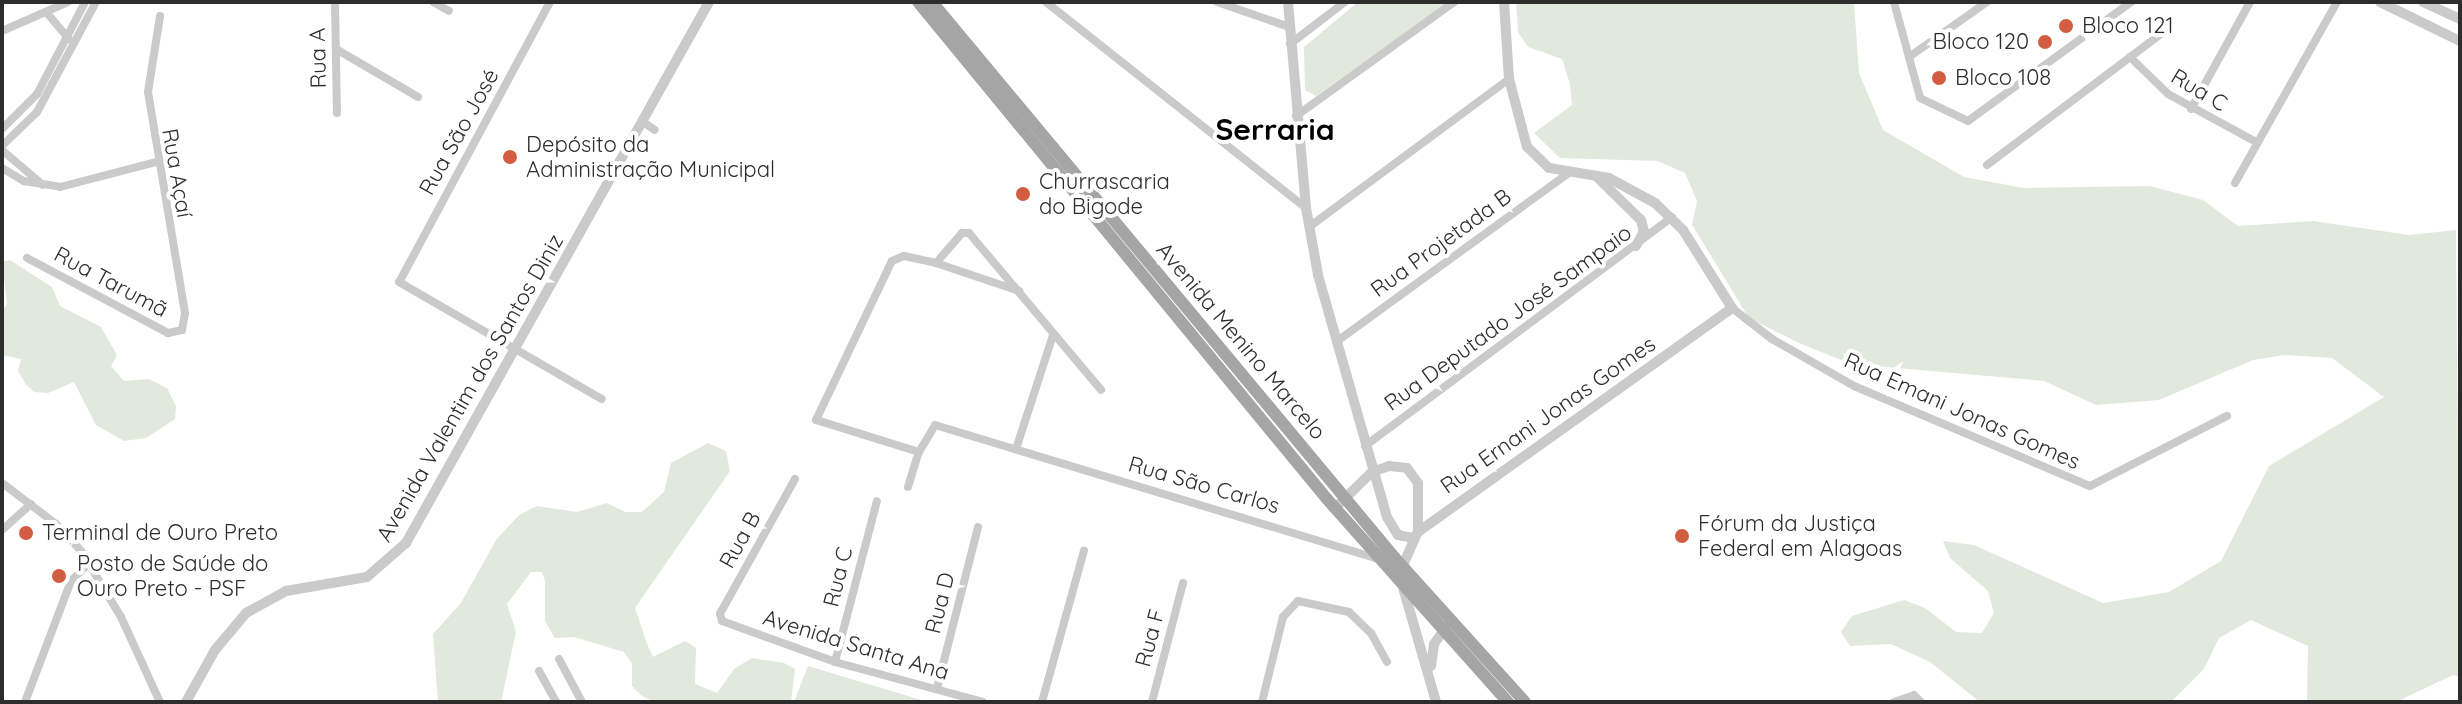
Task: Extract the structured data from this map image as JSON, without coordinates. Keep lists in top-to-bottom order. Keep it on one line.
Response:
{"streets":{"main road":["Avenida Menino Marcelo"],"street":["Rua A","Rua C","Rua São José","Rua Açaí","Rua Projetada B","Rua Tarumã","Rua Deputado José Sampaio","Avenida Valentim dos Santos Diniz","Rua Emani Jonas Gomes","Rua Ernani Jonas Gomes","Rua São Carlos","Rua B","Rua D","Rua F","Avenida Santa Ana"]},"crossings":[["Rua C","Avenida Santa Ana"],["Rua São José","Avenida Valentim dos Santos Diniz"],["Rua Açaí","Rua Tarumã"],["Avenida Menino Marcelo","Rua São Carlos"],["Rua Emani Jonas Gomes","Rua Ernani Jonas Gomes"],["Rua B","Avenida Santa Ana"],["Rua D","Avenida Santa Ana"]],"districts":["Serraria"],"places":["Bloco 121","Bloco 120","Bloco 108","Depósito da Administração Municipal","Churrascaria do Bigode","Terminal de Ouro Preto","Fórum da Justiça Federal em Alagoas","Posto de Saúde do Ouro Preto - PSF"]}
